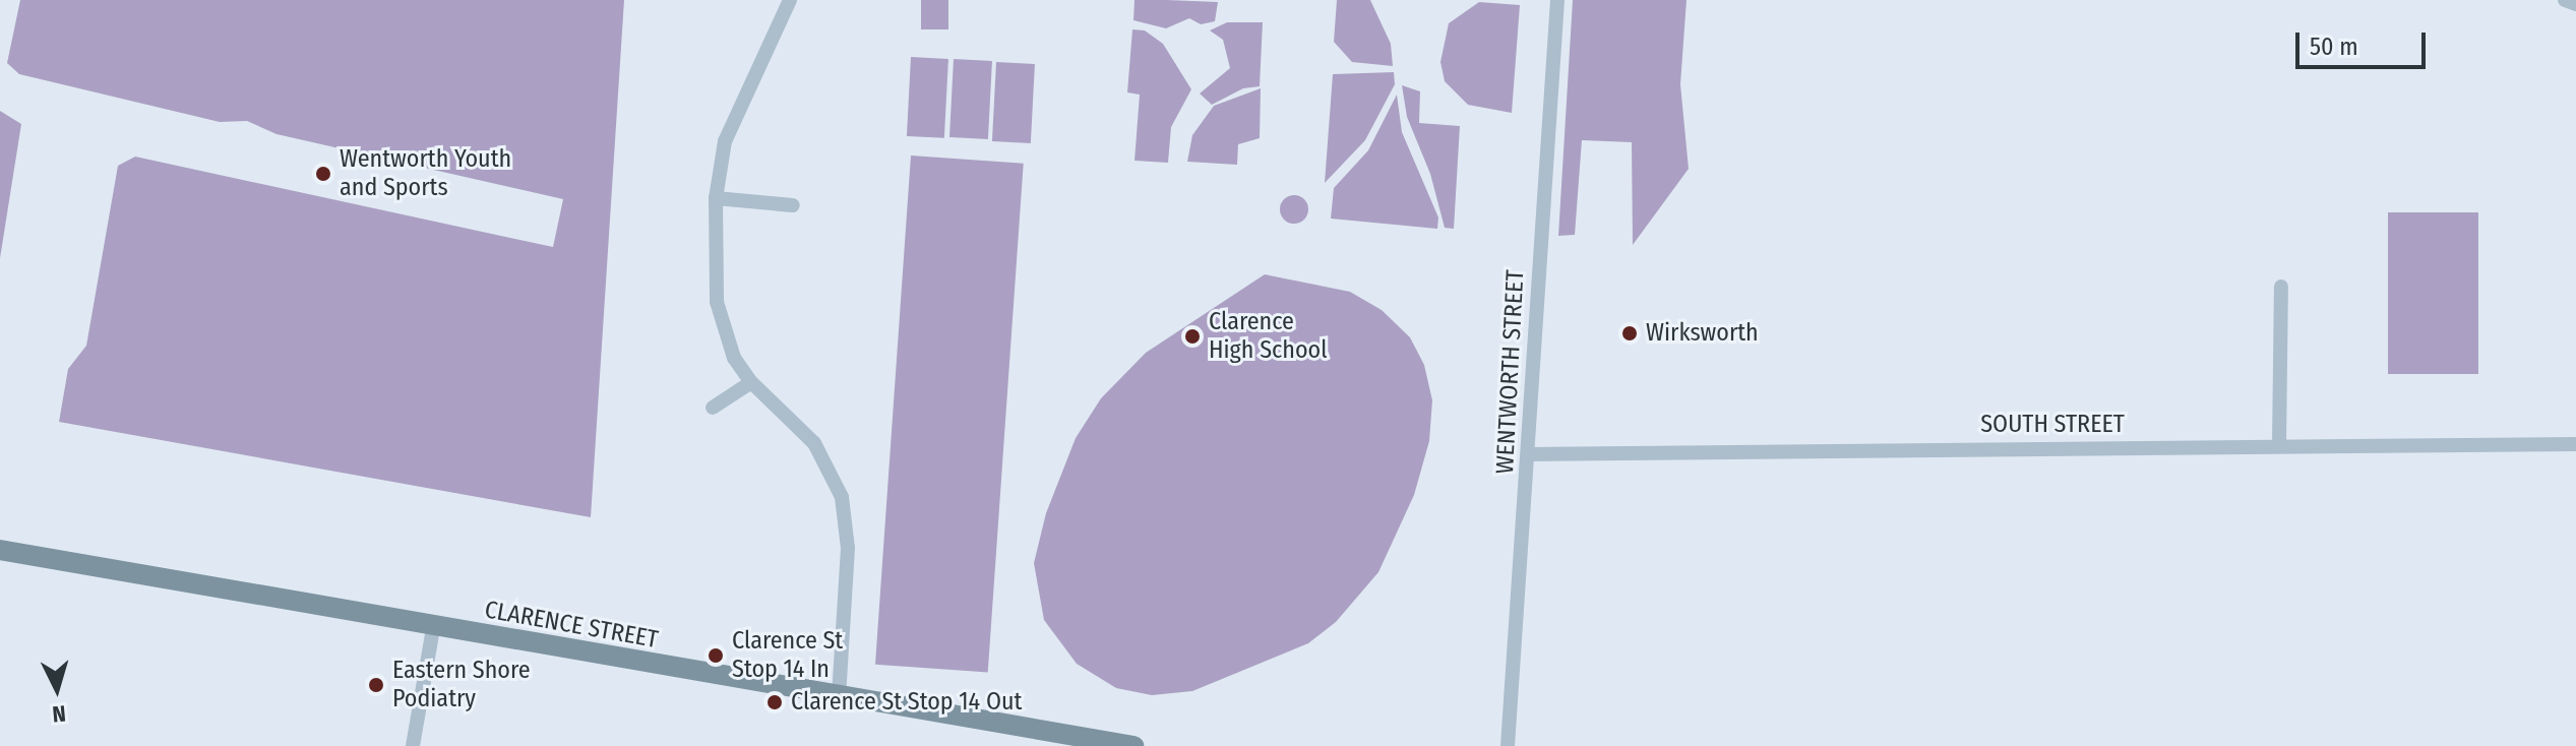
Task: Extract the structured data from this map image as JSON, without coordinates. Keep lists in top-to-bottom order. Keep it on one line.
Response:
{"streets":{"main road":["CLARENCE STREET"],"street":["WENTWORTH STREET","SOUTH STREET"]},"crossings":[["WENTWORTH STREET","SOUTH STREET"]],"places":["Wentworth Youth and Sports","Wirksworth","Clarence High School","Clarence St Stop 14 In","Eastern Shore Podiatry","Clarence St Stop 14 Out"],"scale_bar":"50 m","north":"bottom"}
